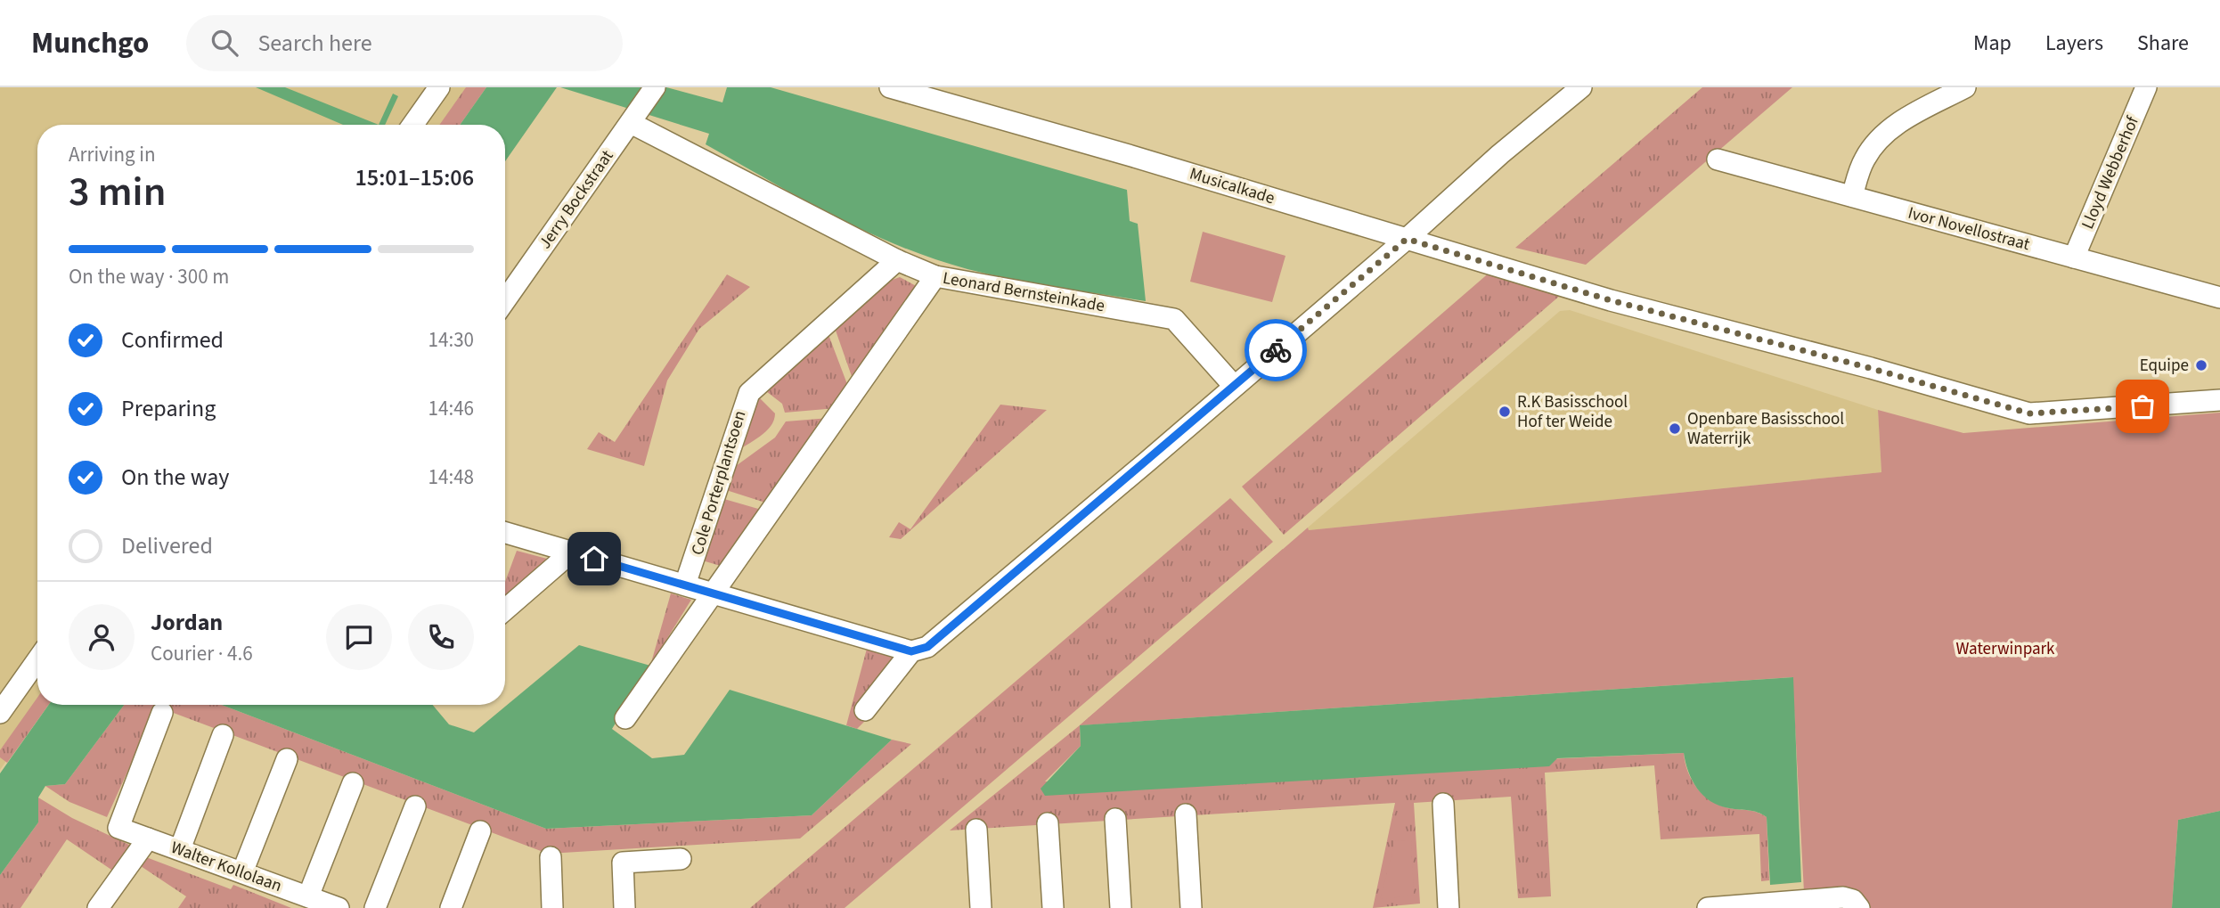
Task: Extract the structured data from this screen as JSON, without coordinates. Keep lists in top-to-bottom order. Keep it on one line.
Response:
{"streets":{"street":["Lloyd Webberhof","Musicalkade","Jerry Bockstraat","Ivor Novellostraat","Leonard Bernsteinkade","Cole Porterplantsoen","Walter Kollolaan"]},"crossings":[["Lloyd Webberhof","Ivor Novellostraat"],["Jerry Bockstraat","Leonard Bernsteinkade"],["Leonard Bernsteinkade","Cole Porterplantsoen"]],"parks":["Waterwinpark"],"places":["Equipe","R.K Basisschool Hof ter Weide","Openbare Basisschool Waterrijk"],"page":{"header":"Munchgo","search":"Search here","nav":["Map","Layers","Share"],"heading":["3 min","Arriving in","15:01–15:06"],"panel":["Jordan","Courier · 4.6"],"bar":"On the way · 300 m","list":[["Confirmed","14:30"],["Preparing","14:46"],["On the way","14:48"],"Delivered"]}}
